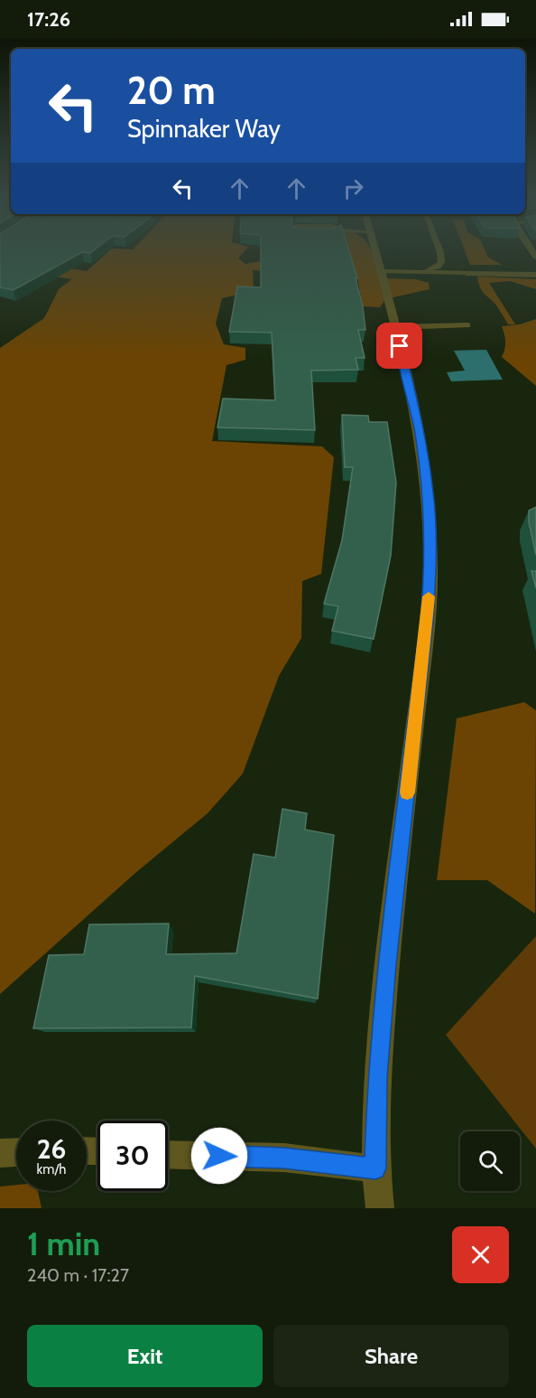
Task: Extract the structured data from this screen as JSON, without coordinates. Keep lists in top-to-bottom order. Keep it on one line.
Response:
{"page":{"status":"17:26","turn":["20 m","Spinnaker Way"],"speed":"26 km/h","limit":"30","heading":["1 min","240 m · 17:27"],"buttons":["Exit","Share"]}}
